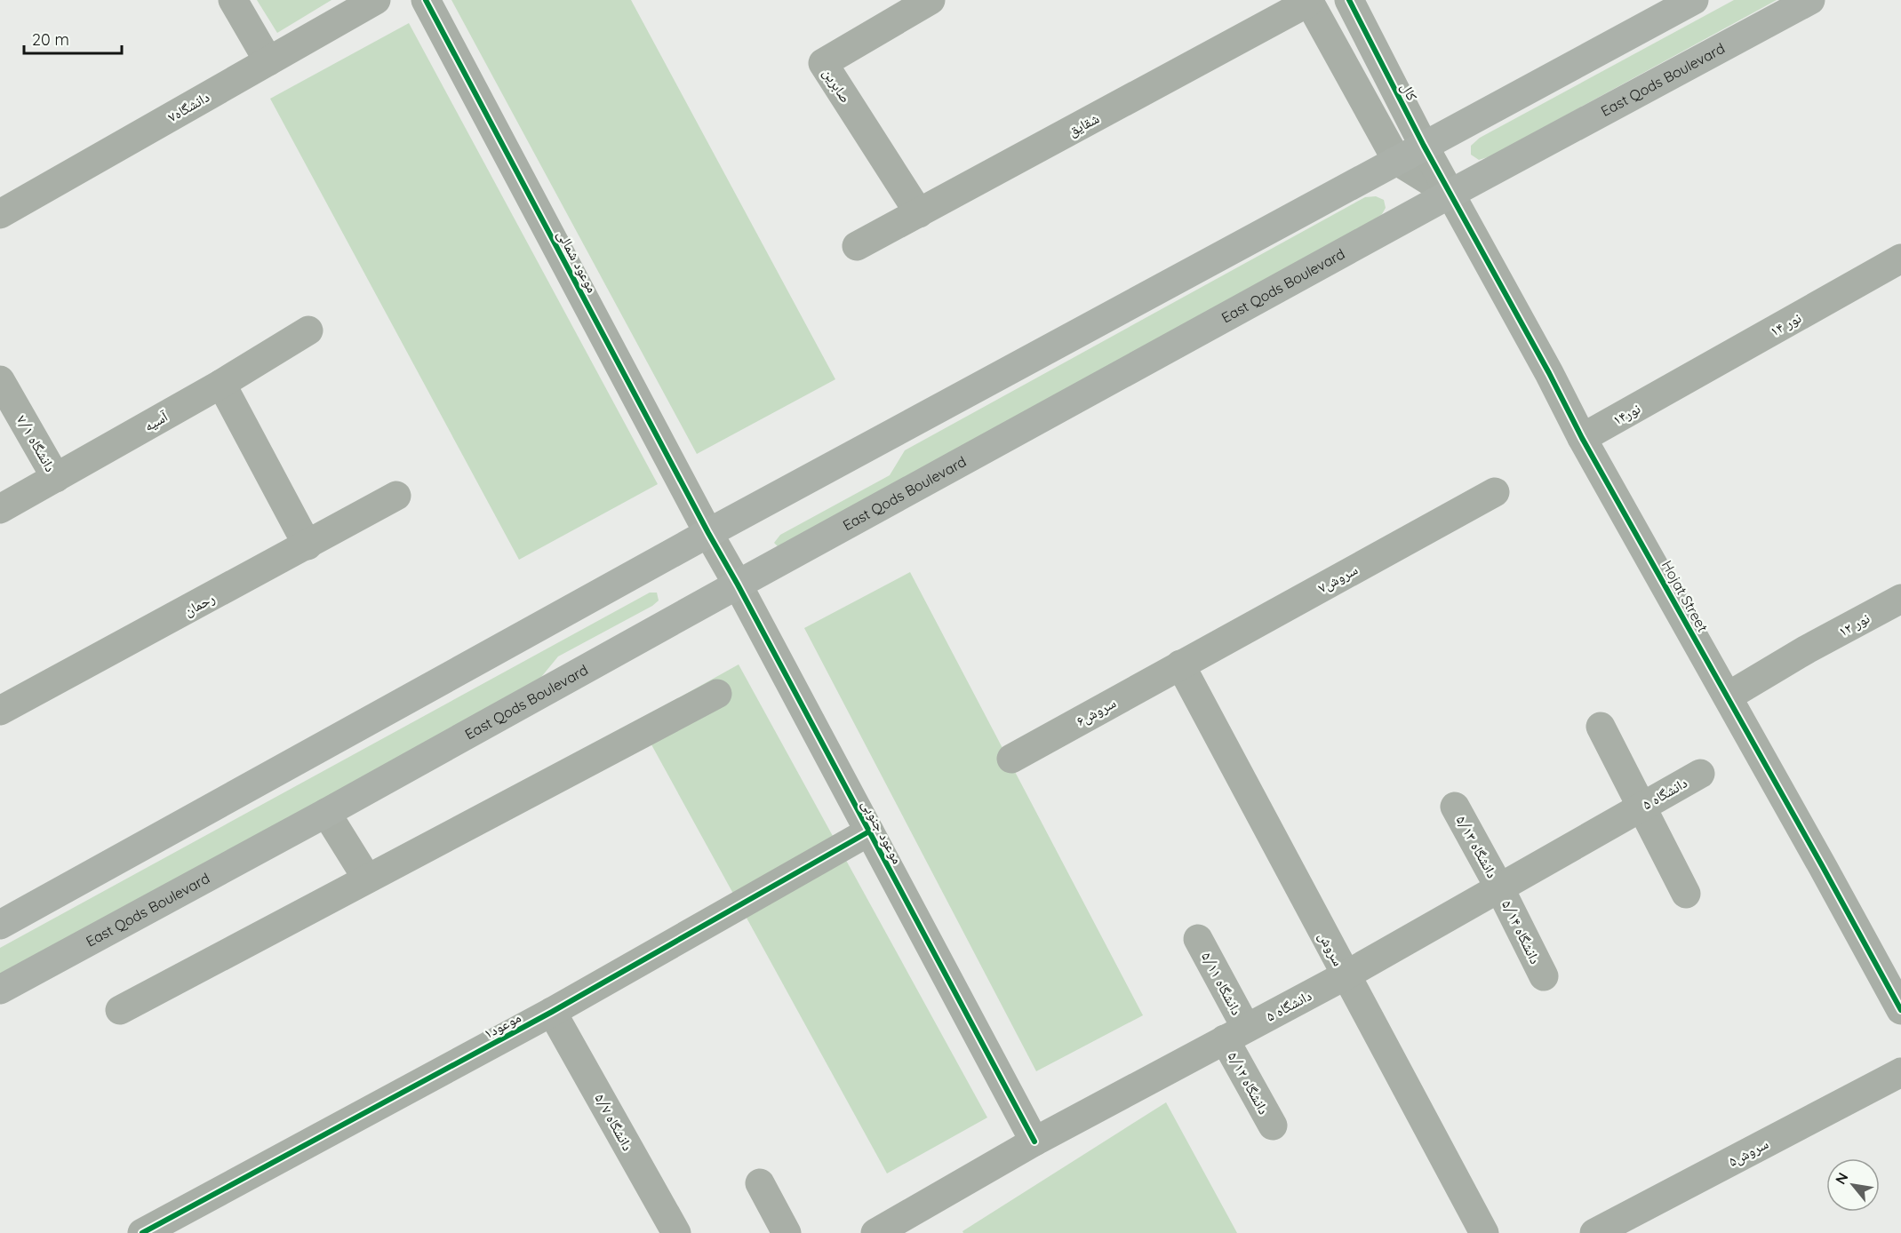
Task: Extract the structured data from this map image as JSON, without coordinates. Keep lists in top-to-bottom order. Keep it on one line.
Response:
{"streets":{"main road":["East Qods Boulevard"],"street":["صابرین","کال","دانشگاه۷","شقایق","موعود شمالی","نور ۱۴","نور۱۴","آسیه","دانشگاه ۷/۱","سروش۷","Hojat Street","رحمان","نور ۱۲","سروش۶","دانشگاه ۵","موعود جنوبی","دانشگاه ۵/۱۳","دانشگاه ۵/۱۴","سروش","دانشگاه ۵/۱۱","موعود۱","دانشگاه ۵/۱۲","دانشگاه ۵/۷","سروش۵"]},"crossings":[["East Qods Boulevard","کال"],["East Qods Boulevard","Hojat Street"],["East Qods Boulevard","موعود جنوبی"],["صابرین","شقایق"],["کال","Hojat Street"],["موعود شمالی","موعود جنوبی"],["نور ۱۴","نور۱۴"],["نور۱۴","Hojat Street"],["آسیه","دانشگاه ۷/۱"],["سروش۷","سروش۶"],["سروش۷","سروش"],["Hojat Street","نور ۱۲"],["سروش۶","سروش"],["دانشگاه ۵","موعود جنوبی"],["دانشگاه ۵","دانشگاه ۵/۱۳"],["دانشگاه ۵","دانشگاه ۵/۱۴"],["دانشگاه ۵","سروش"],["دانشگاه ۵","دانشگاه ۵/۱۱"],["دانشگاه ۵","دانشگاه ۵/۱۲"],["موعود جنوبی","موعود۱"],["دانشگاه ۵/۱۳","دانشگاه ۵/۱۴"],["دانشگاه ۵/۱۱","دانشگاه ۵/۱۲"],["موعود۱","دانشگاه ۵/۷"]],"scale_bar":"20 m","north":"top left"}
